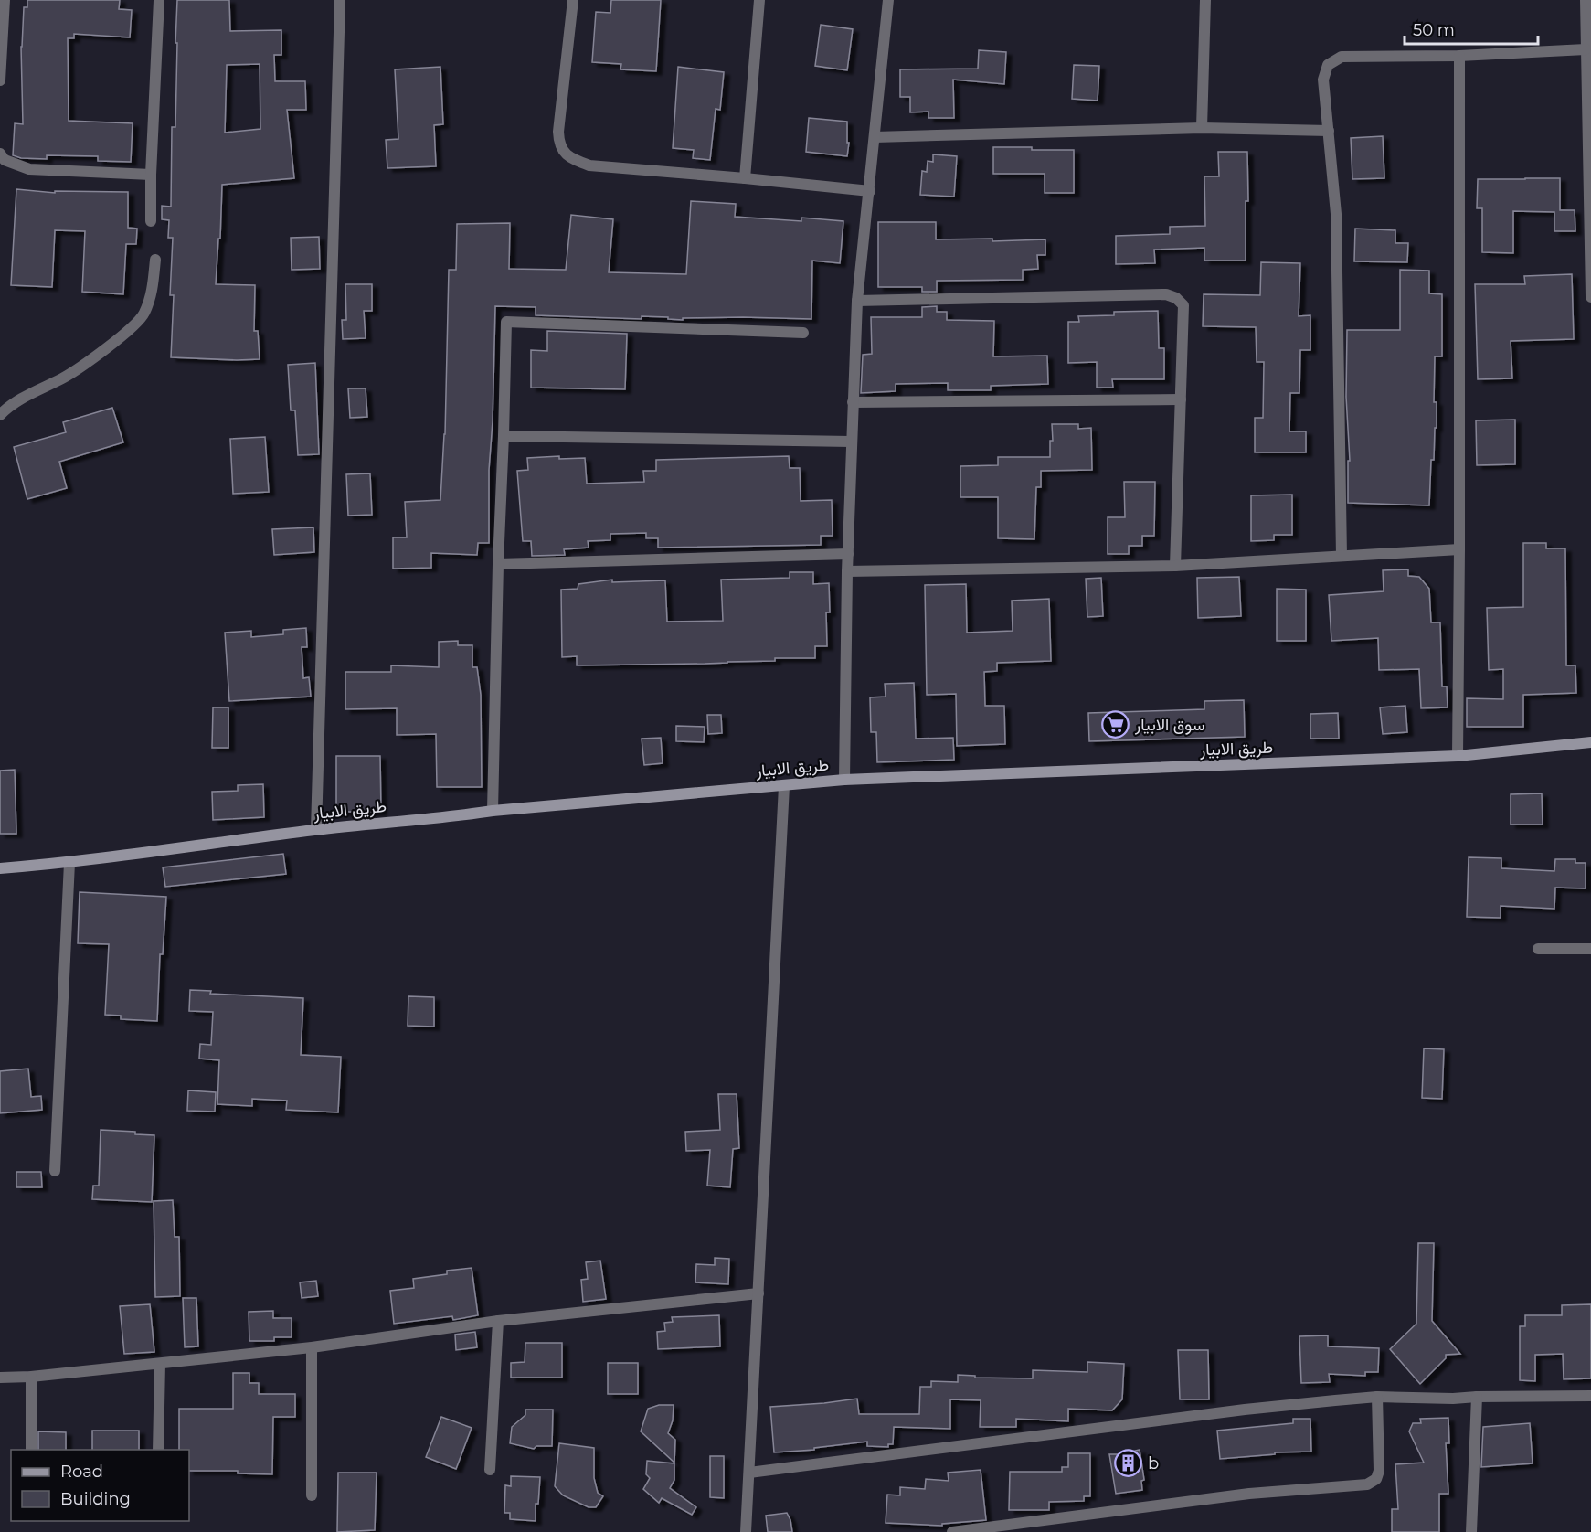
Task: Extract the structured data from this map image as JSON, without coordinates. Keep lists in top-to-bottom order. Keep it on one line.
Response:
{"streets":{"main road":["طريق الابيار"]},"places":{"supermarket":["سوق الابيار"],"building":["b"]},"legend":["Road","Building"],"scale_bar":"50 m"}
